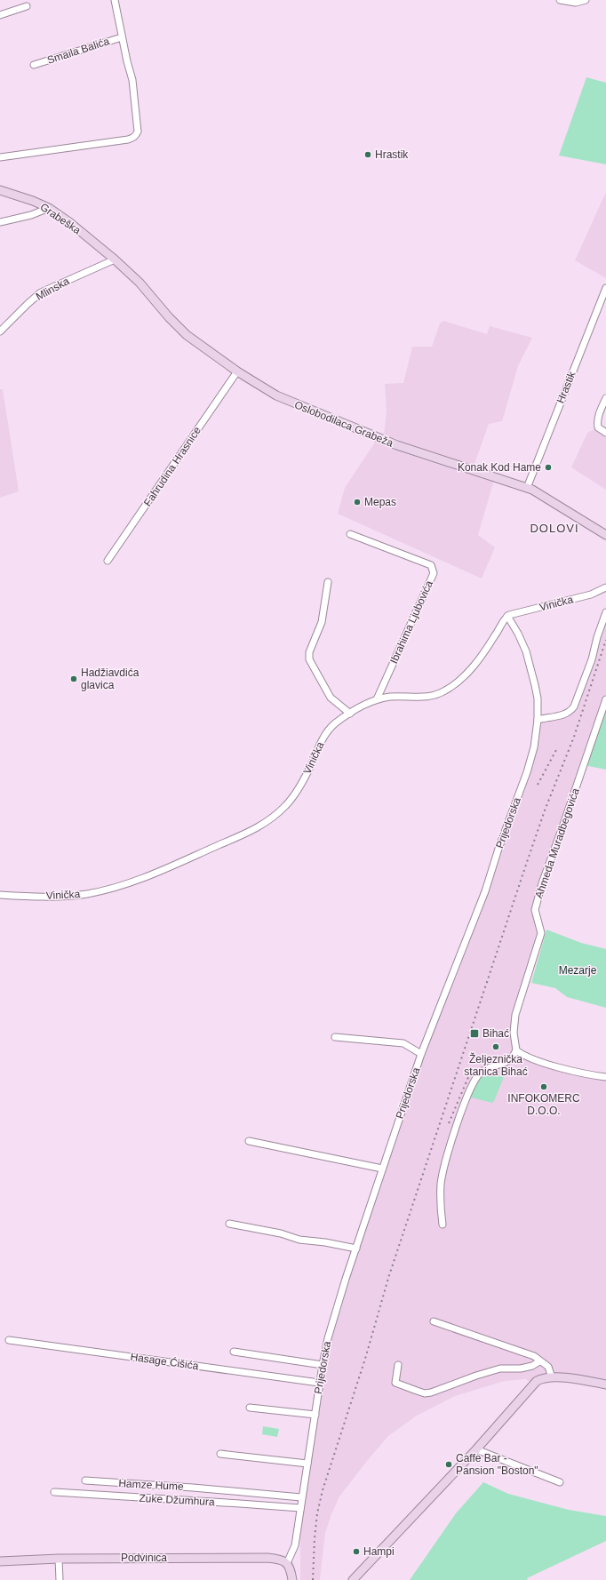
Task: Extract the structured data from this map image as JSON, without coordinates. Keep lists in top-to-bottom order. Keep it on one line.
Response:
{"streets":{"street":["Smaila Balića","Grabeška","Mlinska","Hrastik","Oslobodilaca Grabeža","Fahrudina Hrasnice","Vinička","Ibrahima Ljubovića","Prijedorska","Ahmeda Muradbegovića","Hasage Ćišića","Hamze Hume","Zuke Džumhura","Podvinica"]},"crossings":[["Grabeška","Mlinska"],["Grabeška","Oslobodilaca Grabeža"],["Mlinska","Oslobodilaca Grabeža"],["Hrastik","Oslobodilaca Grabeža"],["Oslobodilaca Grabeža","Fahrudina Hrasnice"],["Vinička","Ibrahima Ljubovića"],["Vinička","Prijedorska"],["Prijedorska","Hasage Ćišića"],["Prijedorska","Hamze Hume"],["Prijedorska","Zuke Džumhura"],["Prijedorska","Podvinica"]],"districts":["DOLOVI"],"parks":["Mezarje"],"places":{"other":["Hrastik","Konak Kod Hame","Mepas","Hadžiavdića glavica","Željeznička stanica Bihać","INFOKOMERC D.O.O.","Caffe Bar - Pansion \"Boston\"","Hampi"],"transit":["Bihać"]}}
